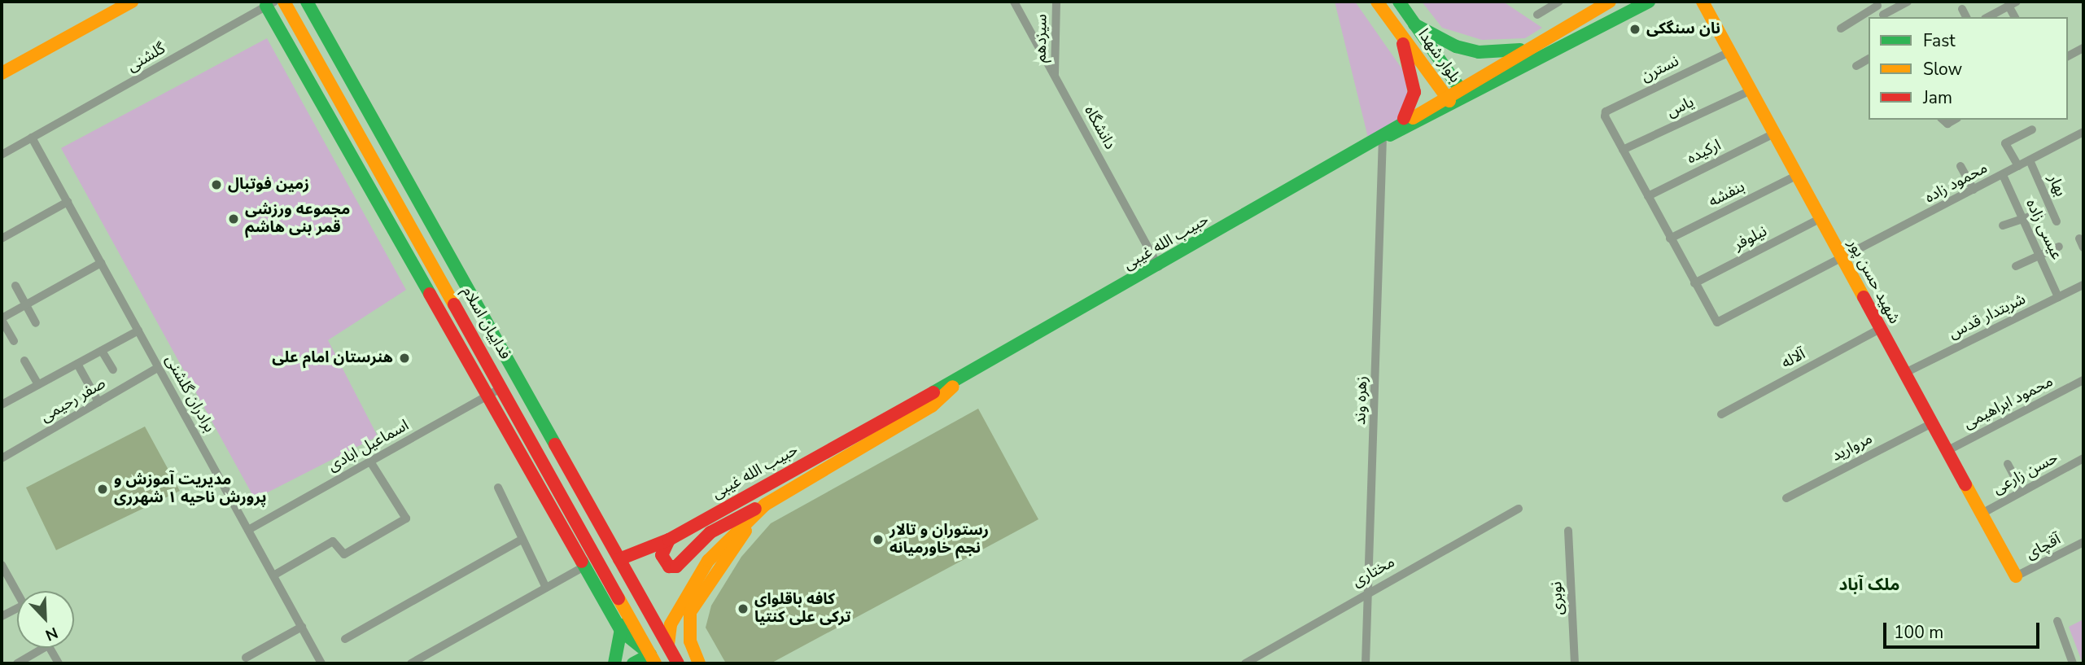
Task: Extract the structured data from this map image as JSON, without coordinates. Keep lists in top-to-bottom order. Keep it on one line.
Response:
{"streets":{"main road":["بلوار شهدا","حبیب الله غیبی","شهید حسن پور","فداییان اسلام"],"street":["سیزدهم","گلشنی","نسترن","یاس","دانشگاه","ارکیده","محمود زاده","بهار","بنفشه","عيسی زاده","نیلوفر","شربتدار قدس","آلاله","برادران گلشنی","صفر رحیمی","زهره وند","محمود ابراهیمی","اسماعیل ابادی","مروارید","حسن زارعی","آقچای","مختاری","نوبری"]},"crossings":[["سیزدهم","دانشگاه"],["بلوار شهدا","حبیب الله غیبی"],["گلشنی","برادران گلشنی"],["نسترن","یاس"],["نسترن","شهید حسن پور"],["یاس","شهید حسن پور"],["دانشگاه","حبیب الله غیبی"],["ارکیده","شهید حسن پور"],["محمود زاده","بهار"],["محمود زاده","عيسی زاده"],["محمود زاده","نیلوفر"],["محمود زاده","شهید حسن پور"],["بنفشه","شهید حسن پور"],["عيسی زاده","شربتدار قدس"],["نیلوفر","شهید حسن پور"],["حبیب الله غیبی","فداییان اسلام"],["حبیب الله غیبی","زهره وند"],["شهید حسن پور","شربتدار قدس"],["شهید حسن پور","آلاله"],["شهید حسن پور","محمود ابراهیمی"],["شهید حسن پور","مروارید"],["شهید حسن پور","حسن زارعی"],["شهید حسن پور","آقچای"],["فداییان اسلام","اسماعیل ابادی"],["برادران گلشنی","صفر رحیمی"],["برادران گلشنی","اسماعیل ابادی"],["زهره وند","مختاری"]],"districts":["ملک آباد"],"places":["نان سنگکی","زمین فوتبال","مجموعه ورزشی قمر بنی هاشم","هنرستان امام علی","مدیریت آموزش و پرورش ناحیه ۱ شهرری","رستوران و تالار نجم خاورمیانه","کافه باقلوای ترکی علی کنتیا"],"legend":["Fast","Slow","Jam"],"scale_bar":"100 m","north":"bottom right"}
